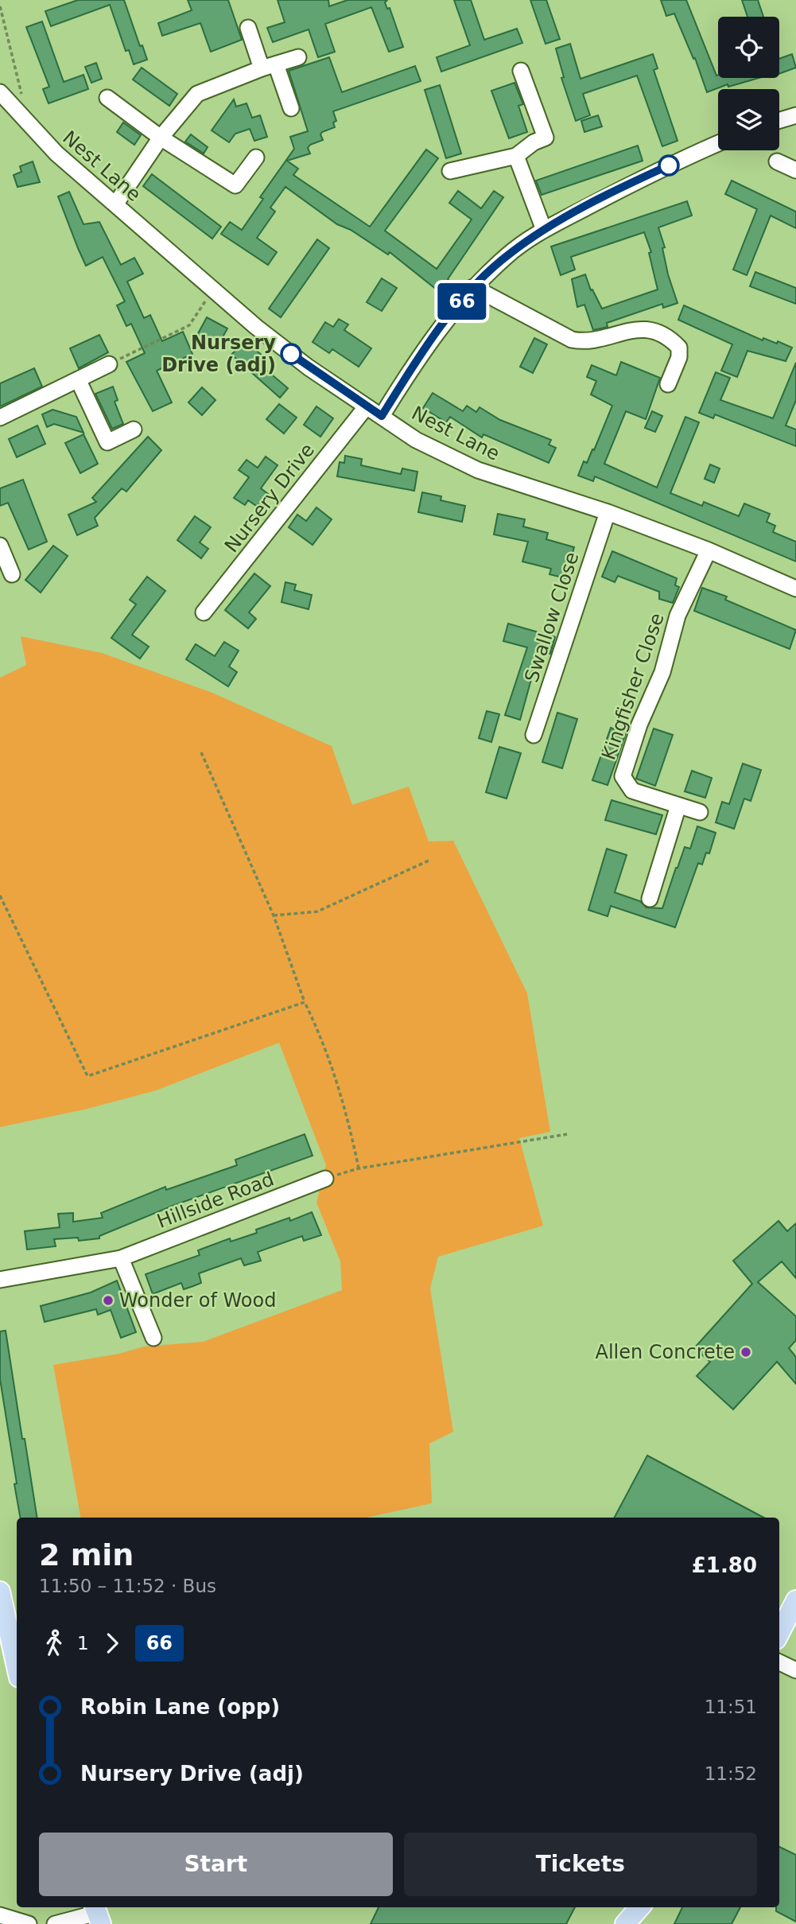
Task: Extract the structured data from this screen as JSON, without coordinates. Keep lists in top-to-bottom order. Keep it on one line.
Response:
{"streets":{"street":["Nest Lane","Nursery Drive","Swallow Close","Kingfisher Close","Hillside Road"]},"crossings":[["Nest Lane","Nursery Drive"],["Nest Lane","Swallow Close"],["Nest Lane","Kingfisher Close"]],"places":["Nursery Drive (adj)","Wonder of Wood","Allen Concrete"],"lines":["bus line 66"],"page":{"on_map":"66","heading":["2 min","11:50 – 11:52 · Bus","£1.80"],"legs":["1","66"],"list":[{"name":"Robin Lane (opp)","value":"11:51"},{"name":"Nursery Drive (adj)","value":"11:52"}],"buttons":["Start","Tickets"]}}
